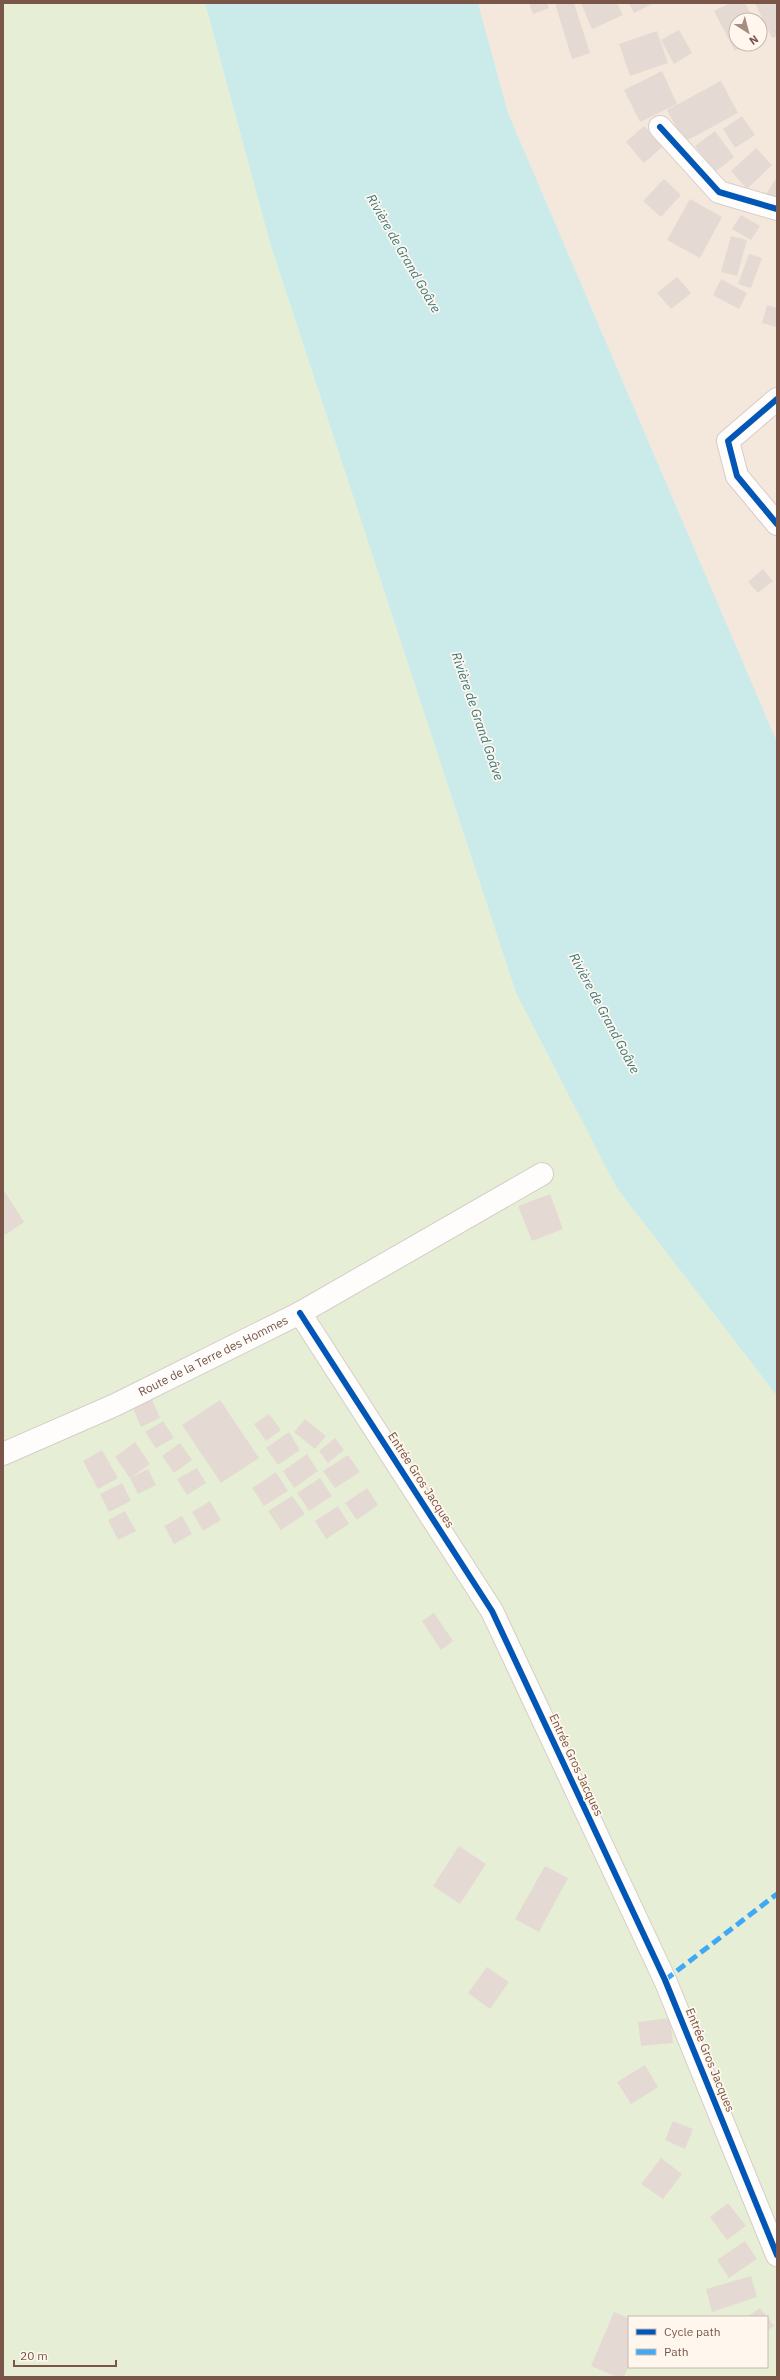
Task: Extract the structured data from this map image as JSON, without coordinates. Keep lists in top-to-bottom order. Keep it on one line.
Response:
{"streets":{"street":["Route de la Terre des Hommes","Entrée Gros Jacques"]},"crossings":[["Route de la Terre des Hommes","Entrée Gros Jacques"]],"water":["Rivière de Grand Goâve"],"legend":["Cycle path","Path"],"scale_bar":"20 m","north":"bottom right"}
